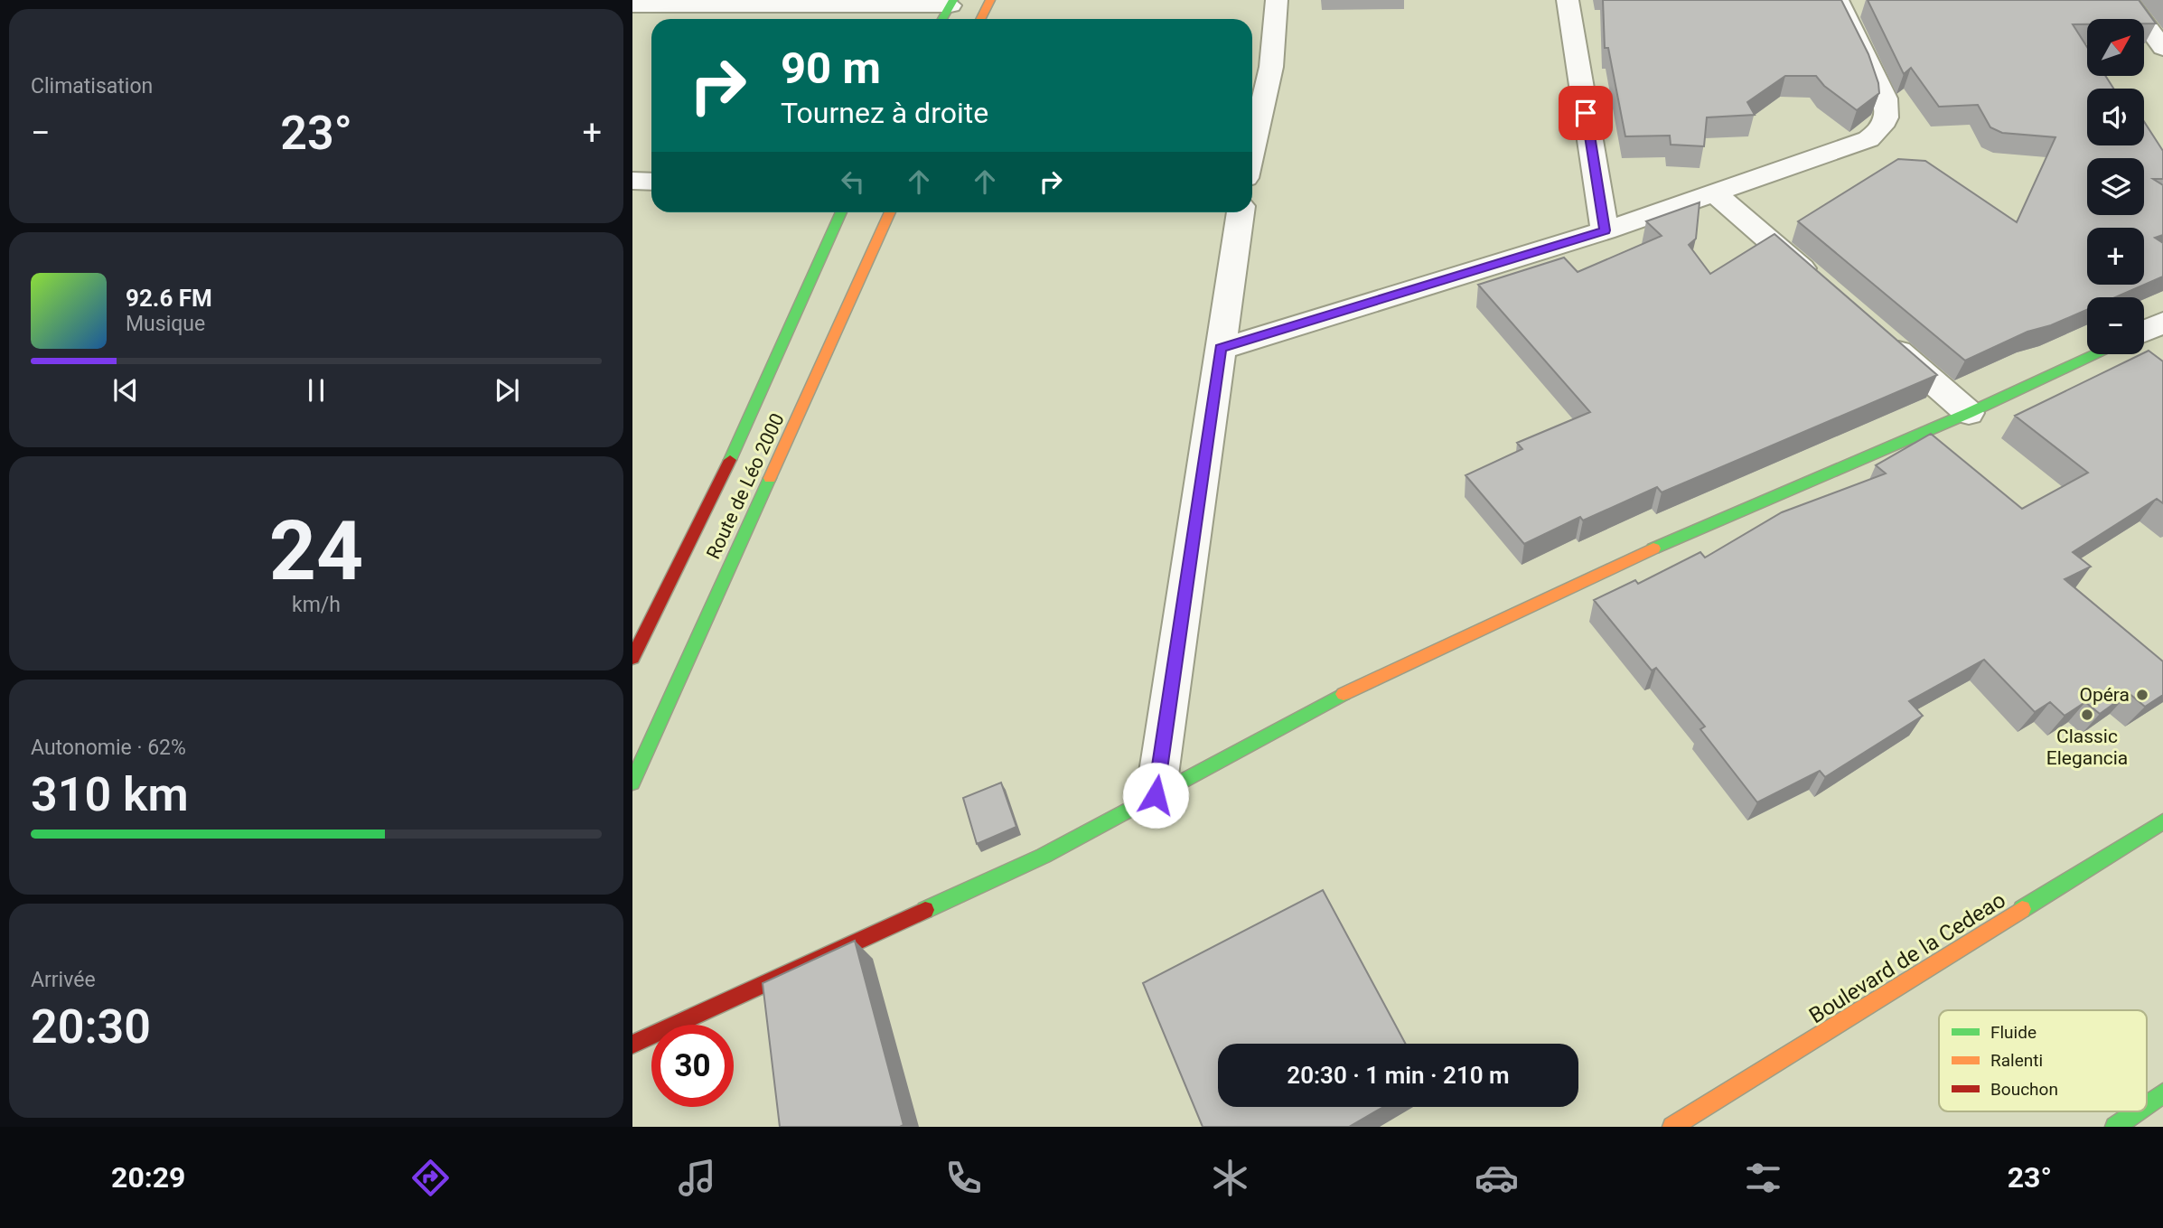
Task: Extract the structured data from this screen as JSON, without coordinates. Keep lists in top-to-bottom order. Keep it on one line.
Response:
{"streets":{"street":["Route de Léo 2000","Boulevard de la Cedeao"]},"places":["Opéra","Classic Elegancia"],"legend":["Fluide","Ralenti","Bouchon"],"north":"top right","page":{"tile":["Climatisation",["24","km/h"],["Autonomie · 62%","310 km"],["Arrivée","20:30"]],"map_buttons":["+","−"],"turn":["90 m","Tournez à droite"],"heat":["−","23°","+"],"song":["92.6 FM","Musique"],"limit":"30","trip":"20:30 · 1 min · 210 m","tabs":["20:29","23°"]}}
